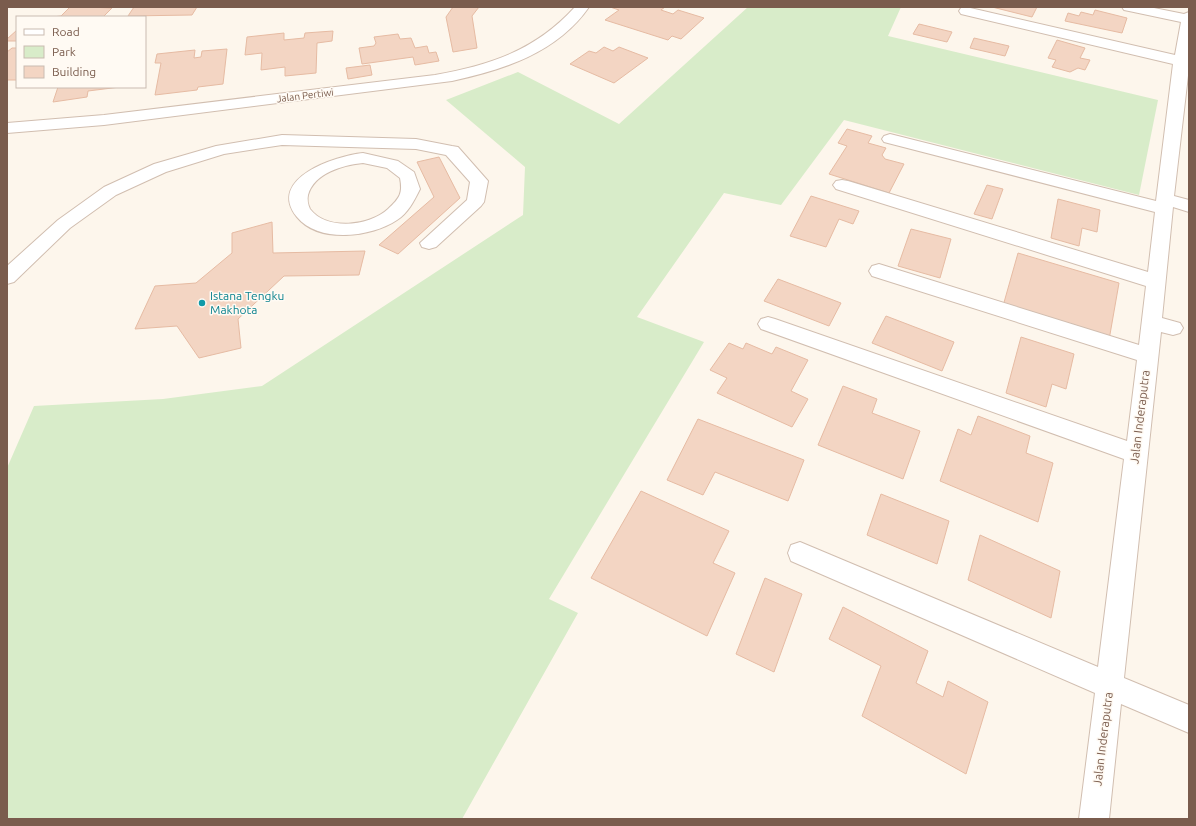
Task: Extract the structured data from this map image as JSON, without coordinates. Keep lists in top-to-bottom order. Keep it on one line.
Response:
{"streets":{"street":["Jalan Pertiwi","Jalan Inderaputra"]},"places":["Istana Tengku Makhota"],"legend":["Road","Park","Building"]}
